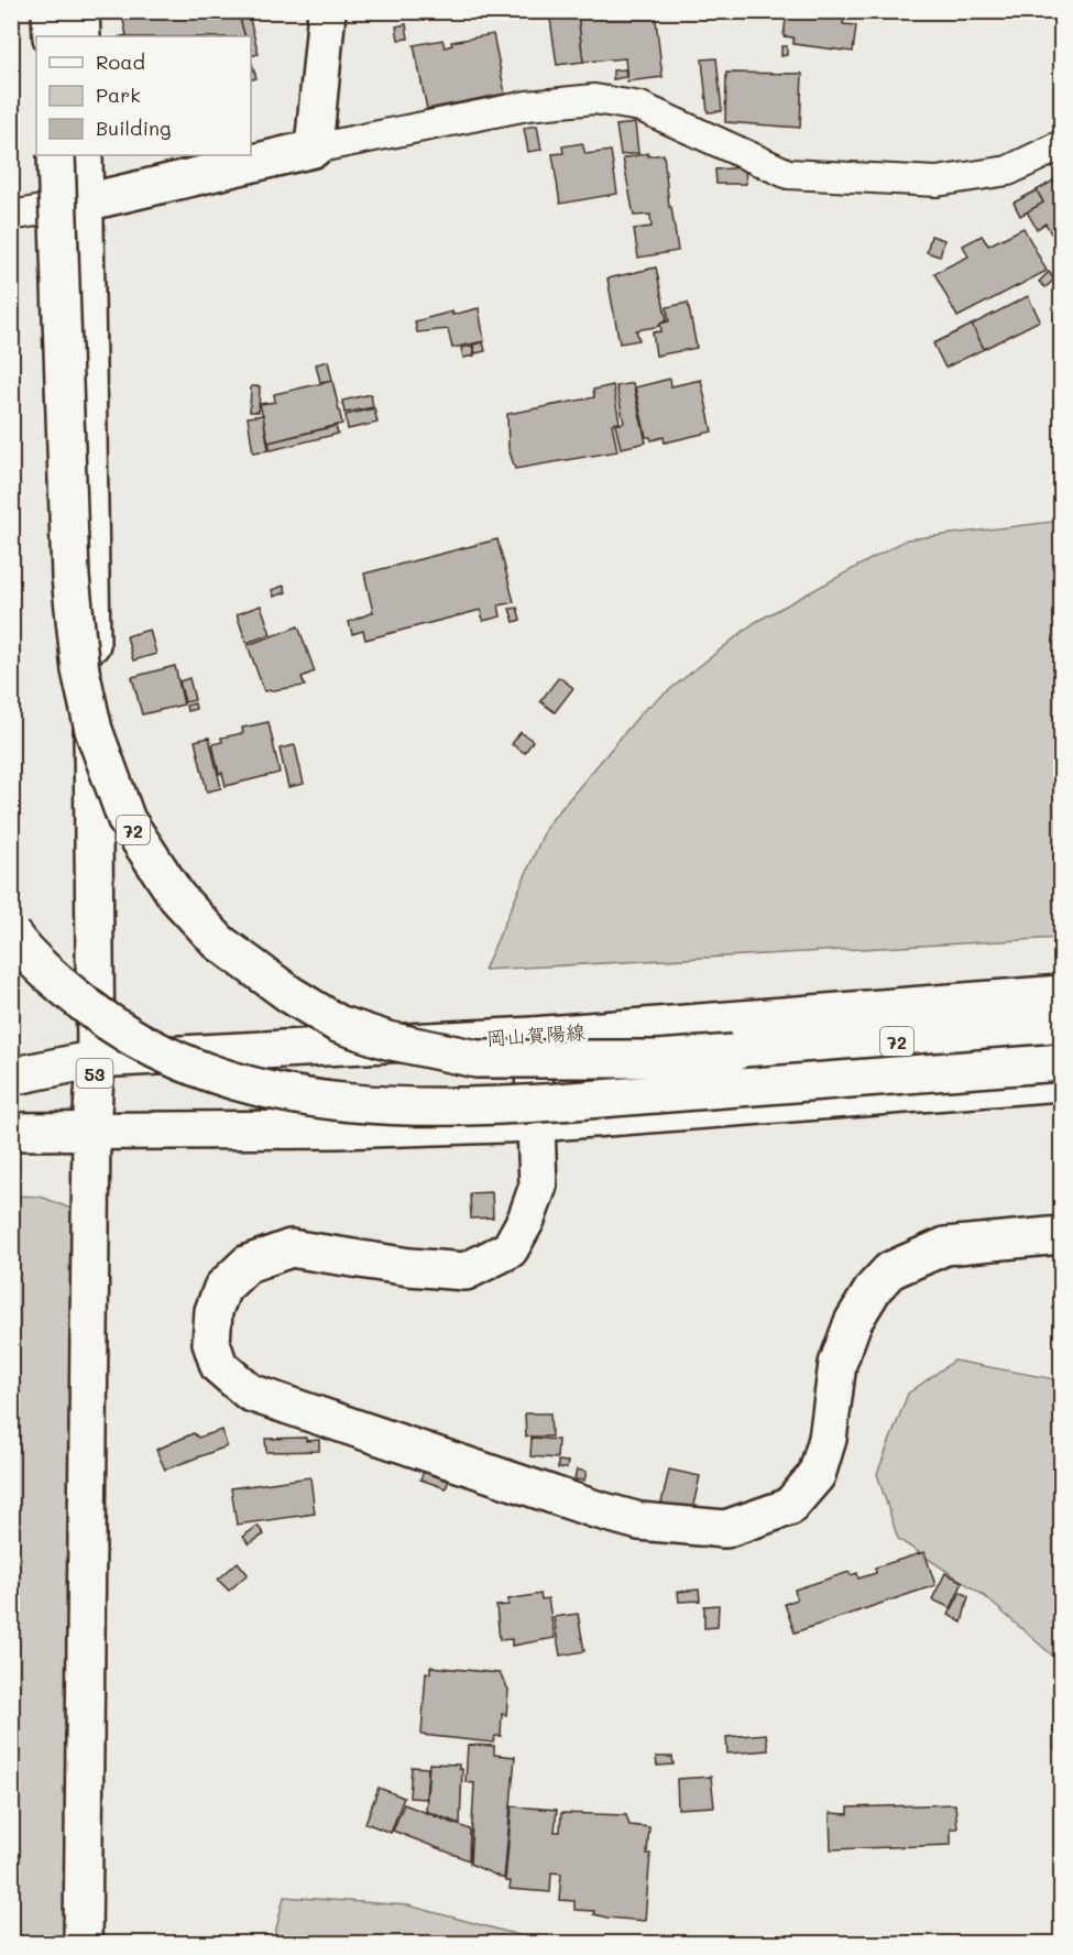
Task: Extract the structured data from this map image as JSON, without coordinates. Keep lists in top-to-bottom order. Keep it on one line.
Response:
{"streets":{"main road":["72","岡山賀陽線","53"]},"crossings":[["岡山賀陽線","53"]],"legend":["Road","Park","Building"]}
